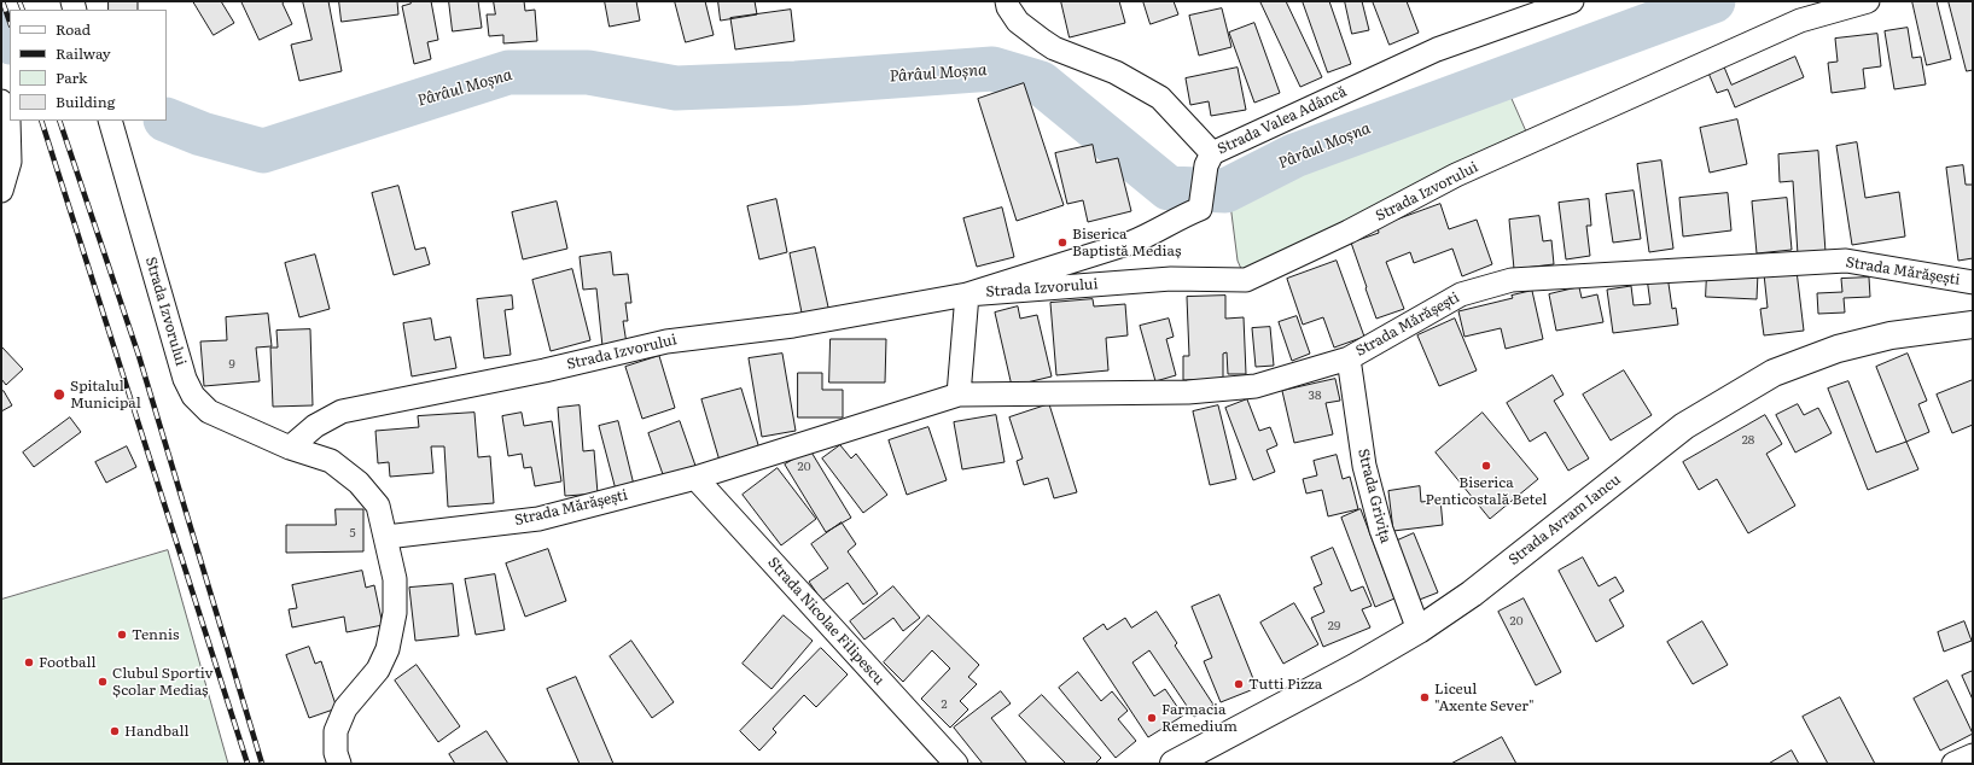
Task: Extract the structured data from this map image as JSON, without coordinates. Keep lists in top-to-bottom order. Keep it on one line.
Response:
{"streets":{"main road":["Strada Avram Iancu"],"street":["Strada Valea Adâncă","Strada Izvorului","Strada Mărășești","Strada Grivița","Strada Nicolae Filipescu"]},"crossings":[["Strada Valea Adâncă","Strada Izvorului"],["Strada Izvorului","Strada Mărășești"],["Strada Mărășești","Strada Grivița"],["Strada Mărășești","Strada Nicolae Filipescu"],["Strada Grivița","Strada Avram Iancu"]],"water":["Pârâul Moșna"],"places":["Biserica Baptistă Mediaș","Spitalul Municipal","Biserica Penticostală Betel","Tennis","Football","Clubul Sportiv Școlar Mediaș","Tutti Pizza","Liceul \"Axente Sever\"","Farmacia Remedium","Handball"],"house_numbers":["9","38","28","20","5","20","29","2"],"legend":["Road","Railway","Park","Building"]}
